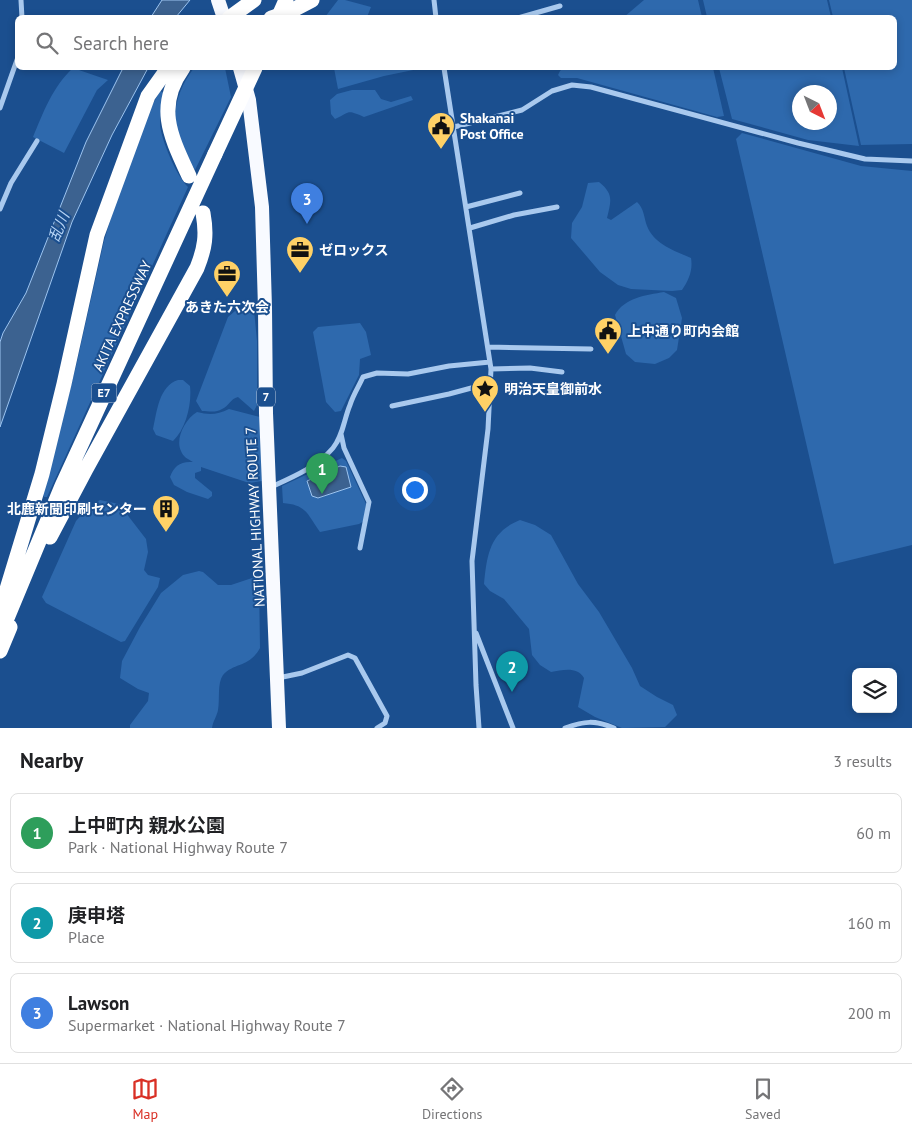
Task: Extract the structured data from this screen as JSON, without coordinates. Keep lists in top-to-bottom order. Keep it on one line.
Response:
{"streets":{"highway":["AKITA EXPRESSWAY","E7","7","NATIONAL HIGHWAY ROUTE 7"]},"water":["乱川"],"places":{"public building":["Shakanai Post Office","上中通り町内会館"],"office":["ゼロックス","あきた六次会"],"place":["明治天皇御前水"],"building":["北鹿新聞印刷センター"]},"north":"bottom right","page":{"search":"Search here","pins":["3","1","2"],"heading":["Nearby","3 results"],"list":[{"mark":"1","name":"上中町内 親水公園","note":"Park · National Highway Route 7","value":"60 m"},{"mark":"2","name":"庚申塔","note":"Place","value":"160 m"},{"mark":"3","name":"Lawson","note":"Supermarket · National Highway Route 7","value":"200 m"}],"nav":["Map","Directions","Saved"]}}
